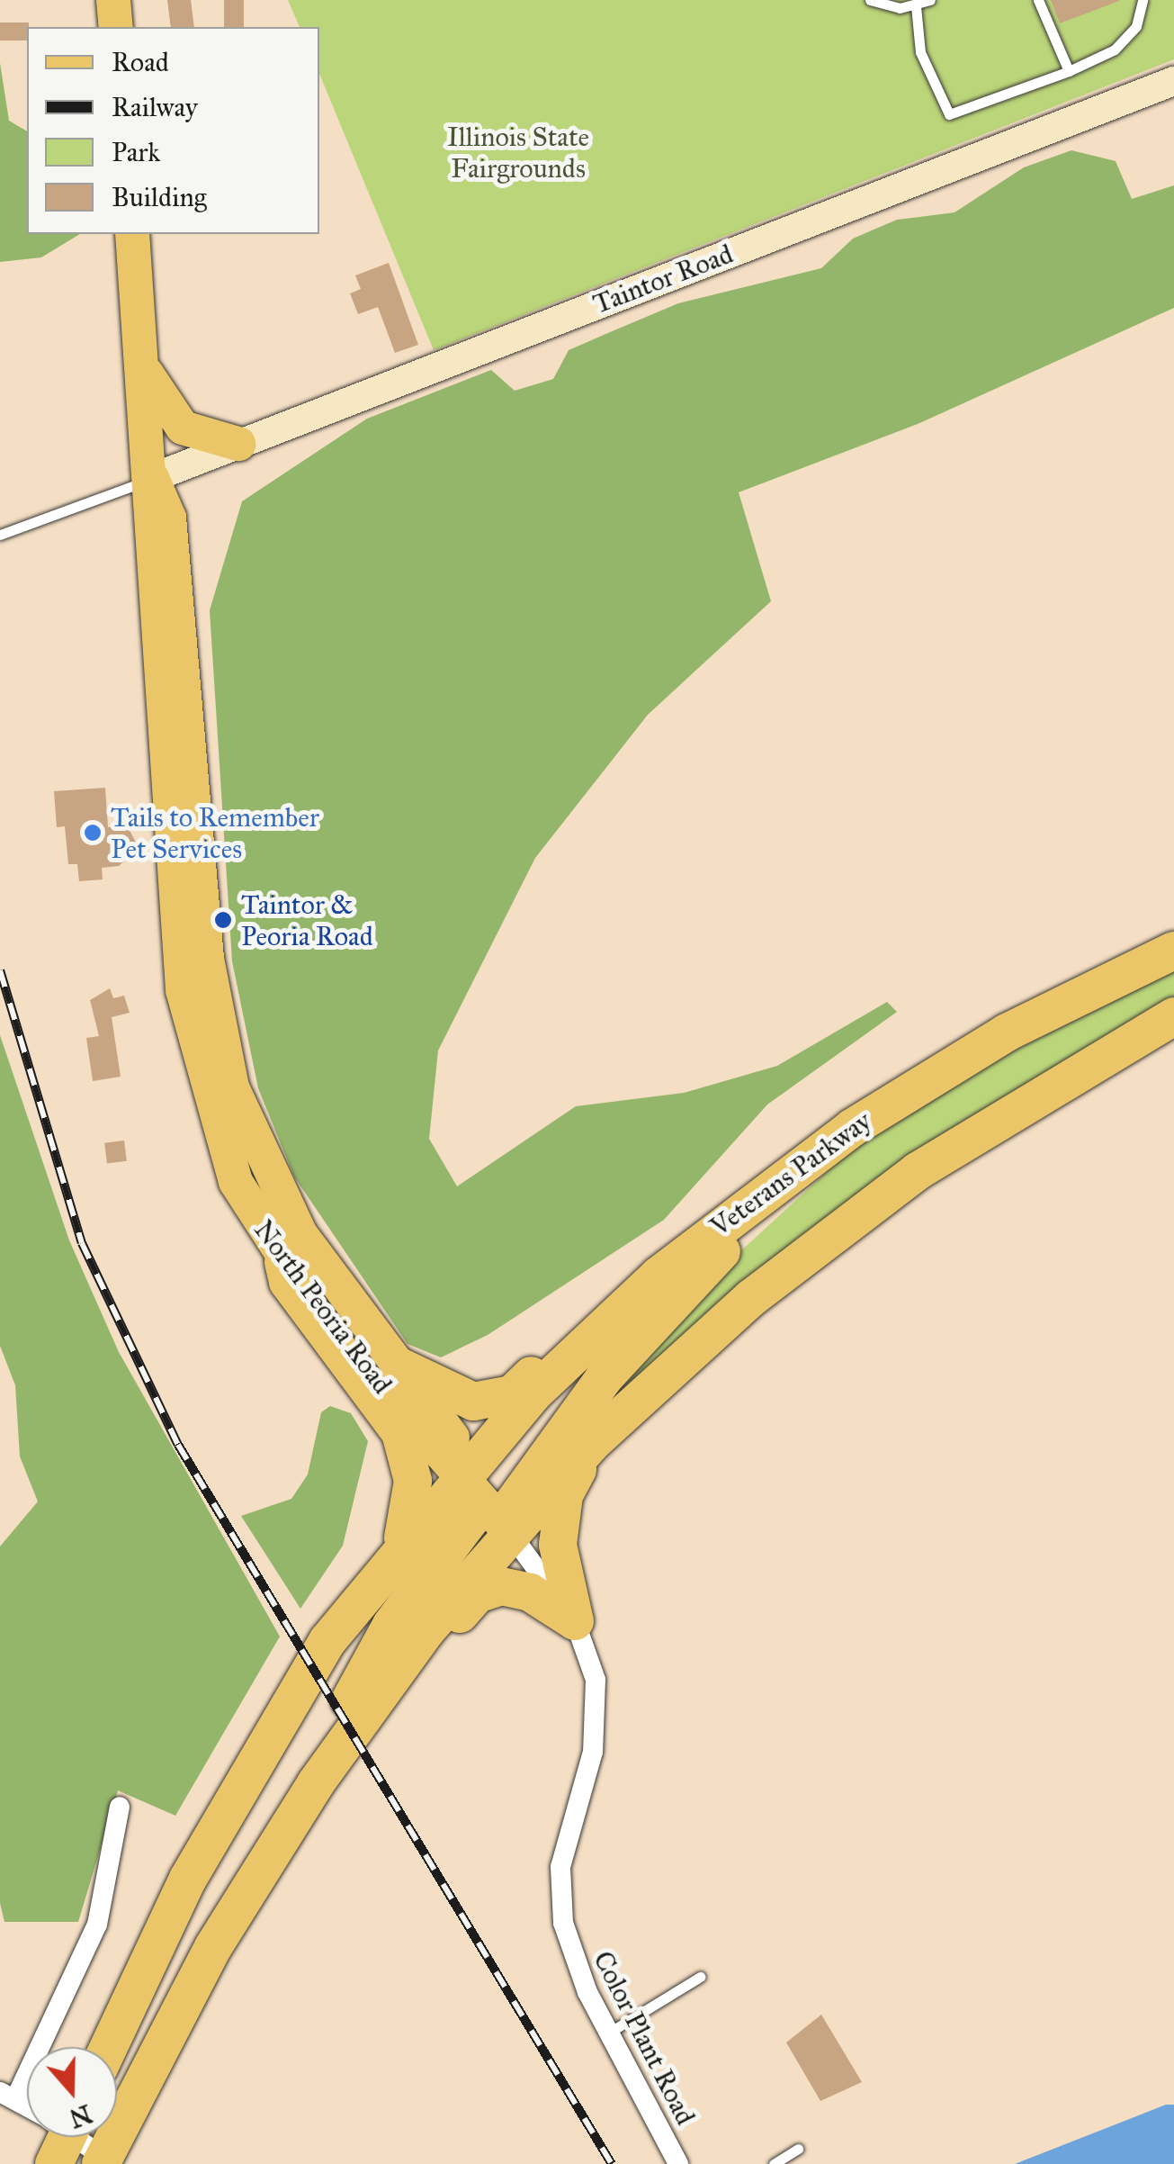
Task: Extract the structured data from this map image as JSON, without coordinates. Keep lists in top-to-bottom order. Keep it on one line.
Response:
{"streets":{"highway":["Veterans Parkway"],"main road":["Taintor Road","North Peoria Road"],"street":["Color Plant Road"]},"crossings":[["Taintor Road","North Peoria Road"],["Veterans Parkway","North Peoria Road"],["North Peoria Road","Color Plant Road"]],"parks":["Illinois State Fairgrounds"],"places":["Tails to Remember Pet Services","Taintor & Peoria Road"],"legend":["Road","Railway","Park","Building"],"north":"bottom"}
